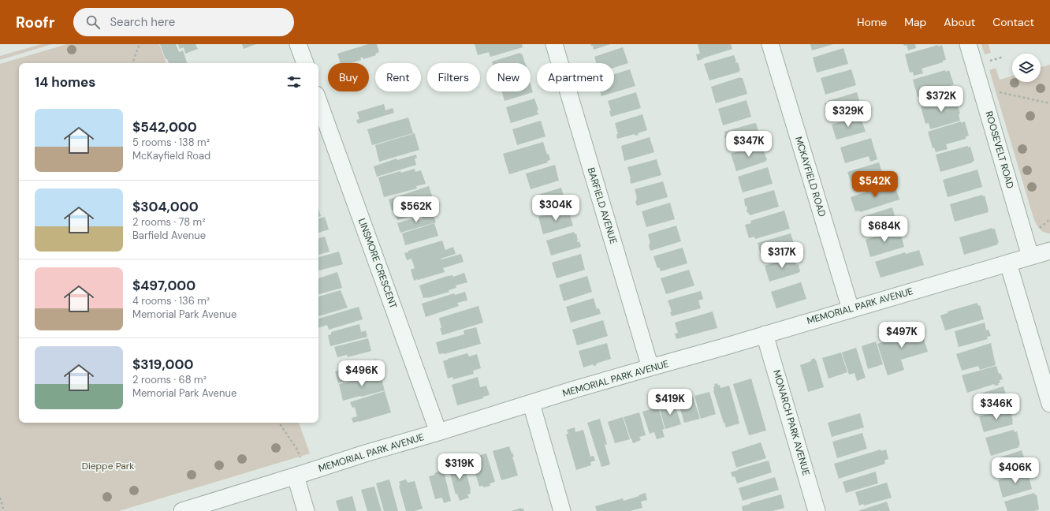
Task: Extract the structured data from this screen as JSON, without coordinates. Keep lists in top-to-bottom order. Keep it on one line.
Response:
{"streets":{"street":["ROOSEVELT ROAD","MCKAYFIELD ROAD","BARFIELD AVENUE","LINSMORE CRESCENT","MEMORIAL PARK AVENUE","MONARCH PARK AVENUE"]},"crossings":[["ROOSEVELT ROAD","MEMORIAL PARK AVENUE"],["MCKAYFIELD ROAD","MEMORIAL PARK AVENUE"],["BARFIELD AVENUE","MEMORIAL PARK AVENUE"],["LINSMORE CRESCENT","MEMORIAL PARK AVENUE"],["MEMORIAL PARK AVENUE","MONARCH PARK AVENUE"]],"parks":["Dieppe Park"],"page":{"header":"Roofr","search":"Search here","nav":["Home","Map","About","Contact"],"chip":["Buy","Rent","Filters","New","Apartment"],"heading":"14 homes","price":["$372K","$329K","$347K","$542K","$304K","$562K","$684K","$317K","$497K","$496K","$419K","$346K","$319K","$406K"],"list":[{"name":"$542,000","note":"5 rooms · 138 m² · McKayfield Road"},{"name":"$304,000","note":"2 rooms · 78 m² · Barfield Avenue"},{"name":"$497,000","note":"4 rooms · 136 m² · Memorial Park Avenue"},{"name":"$319,000","note":"2 rooms · 68 m² · Memorial Park Avenue"}]}}
